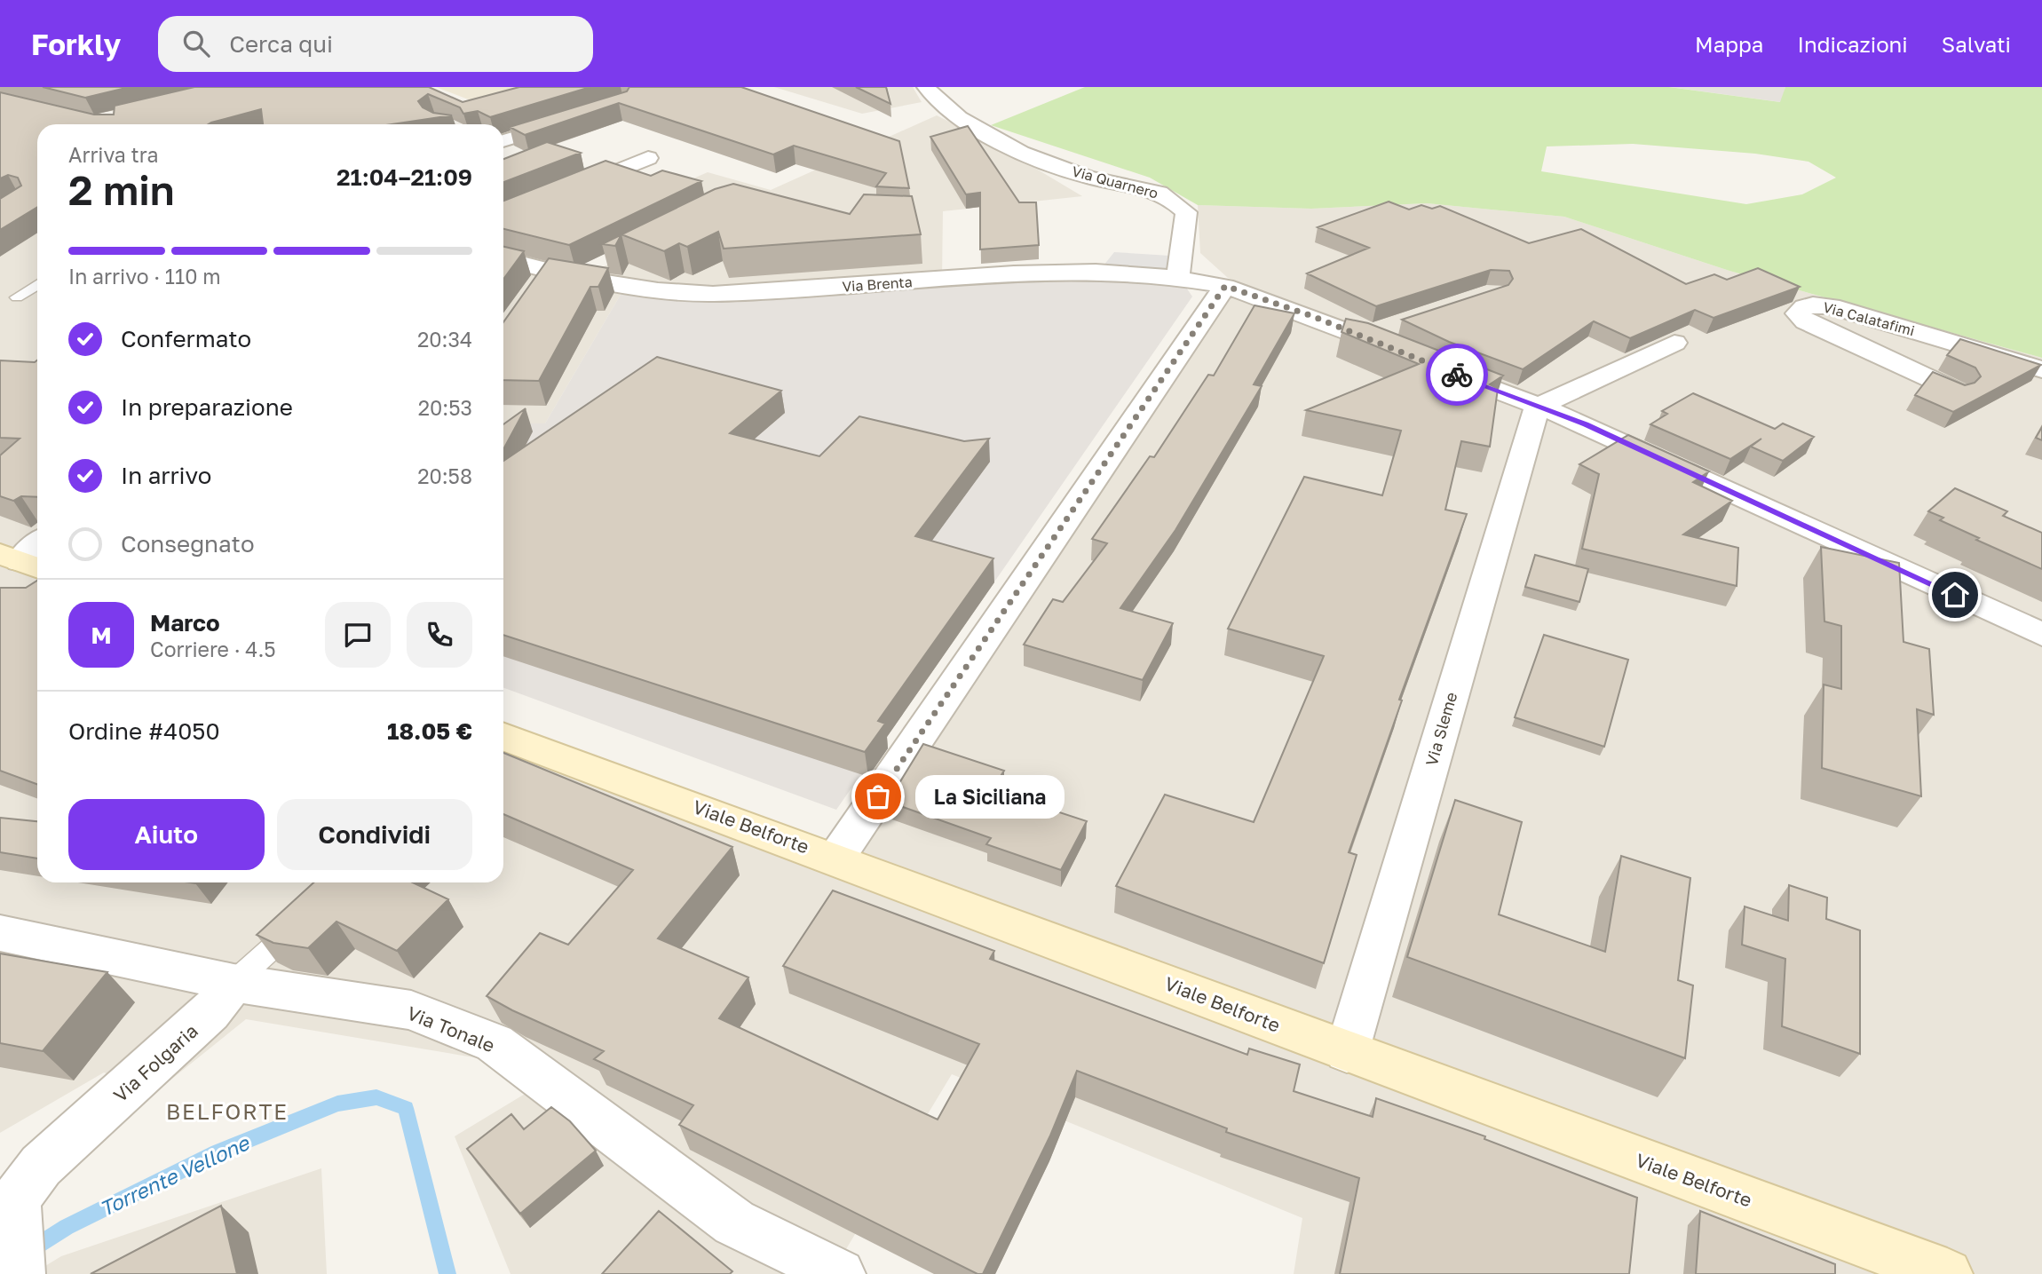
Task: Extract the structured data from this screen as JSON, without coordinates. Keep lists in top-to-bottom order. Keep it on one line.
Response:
{"streets":{"main road":["Viale Belforte"],"street":["Via Quarnero","Via Brenta","Via Calatafimi","Via Sleme","Via Tonale","Via Folgaria"]},"crossings":[["Via Quarnero","Via Brenta"],["Via Sleme","Viale Belforte"],["Via Tonale","Via Folgaria"]],"districts":["BELFORTE"],"water":["Torrente Vellone"],"places":["La Siciliana"],"page":{"header":"Forkly","search":"Cerca qui","nav":["Mappa","Indicazioni","Salvati"],"heading":["2 min","Arriva tra","21:04–21:09"],"panel":["Marco","Corriere · 4.5","Ordine #4050","18.05 €"],"bar":"In arrivo · 110 m","list":[["Confermato","20:34"],["In preparazione","20:53"],["In arrivo","20:58"],"Consegnato"],"round":"M","bubble":"La Siciliana","buttons":["Aiuto","Condividi"]}}
